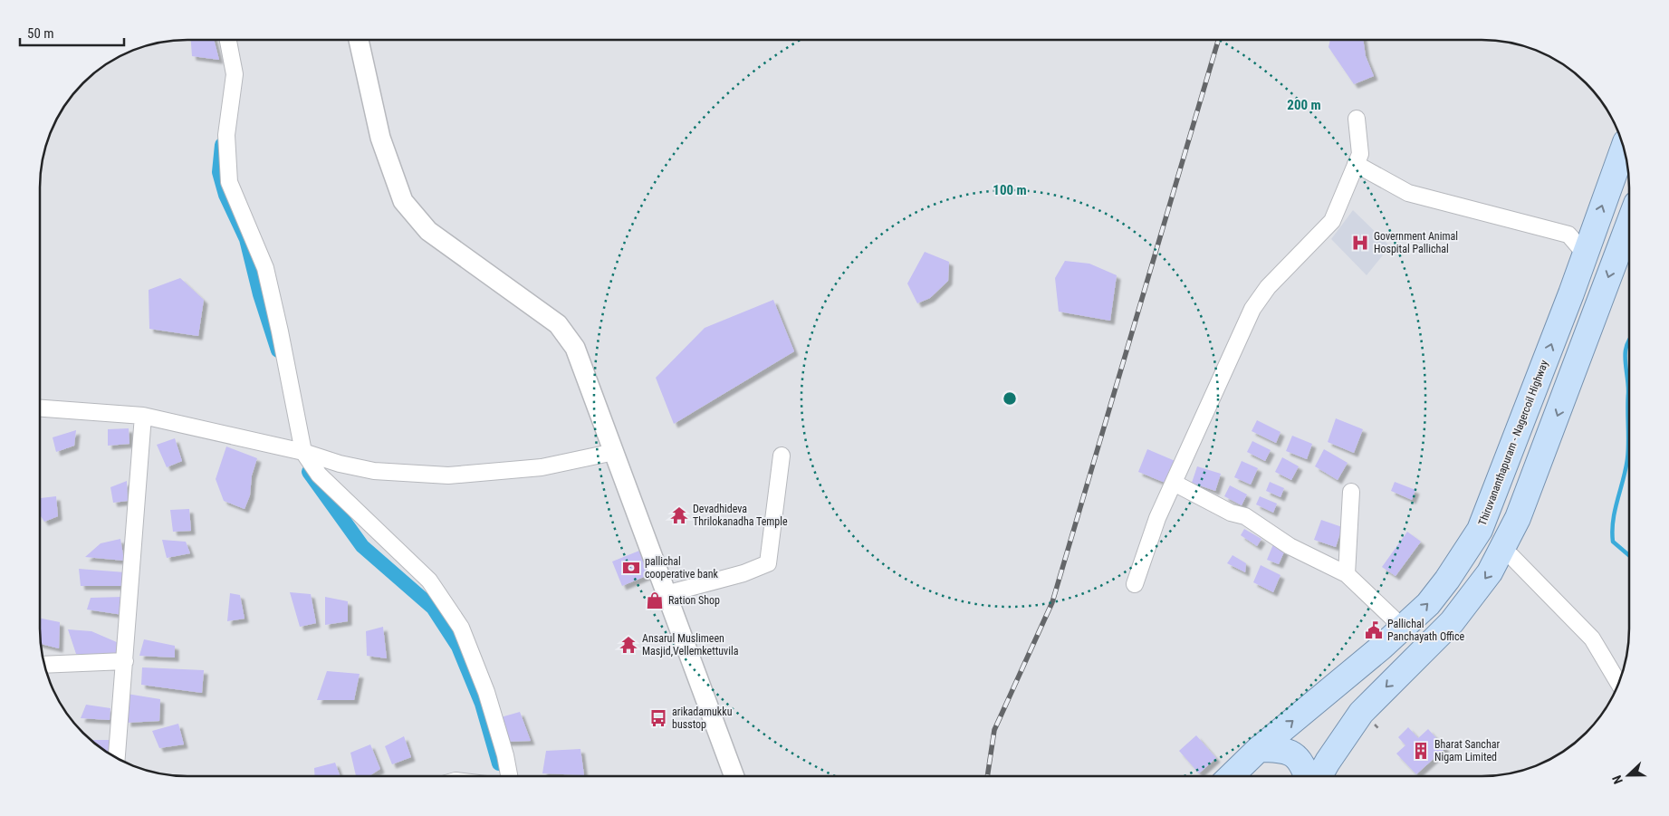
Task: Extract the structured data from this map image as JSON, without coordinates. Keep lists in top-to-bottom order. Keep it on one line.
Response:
{"streets":{"main road":["Thiruvananthapuram - Nagercoil Highway"]},"places":{"hospital":["Government Animal Hospital Pallichal"],"temple":["Devadhideva Thrilokanadha Temple","Ansarul Muslimeen Masjid,Vellemkettuvila"],"bank":["pallichal cooperative bank"],"shop":["Ration Shop"],"public building":["Pallichal Panchayath Office"],"bus stop":["arikadamukku busstop"],"building":["Bharat Sanchar Nigam Limited"]},"scale_bar":"50 m","north":"left","rings":["200 m","100 m"]}
